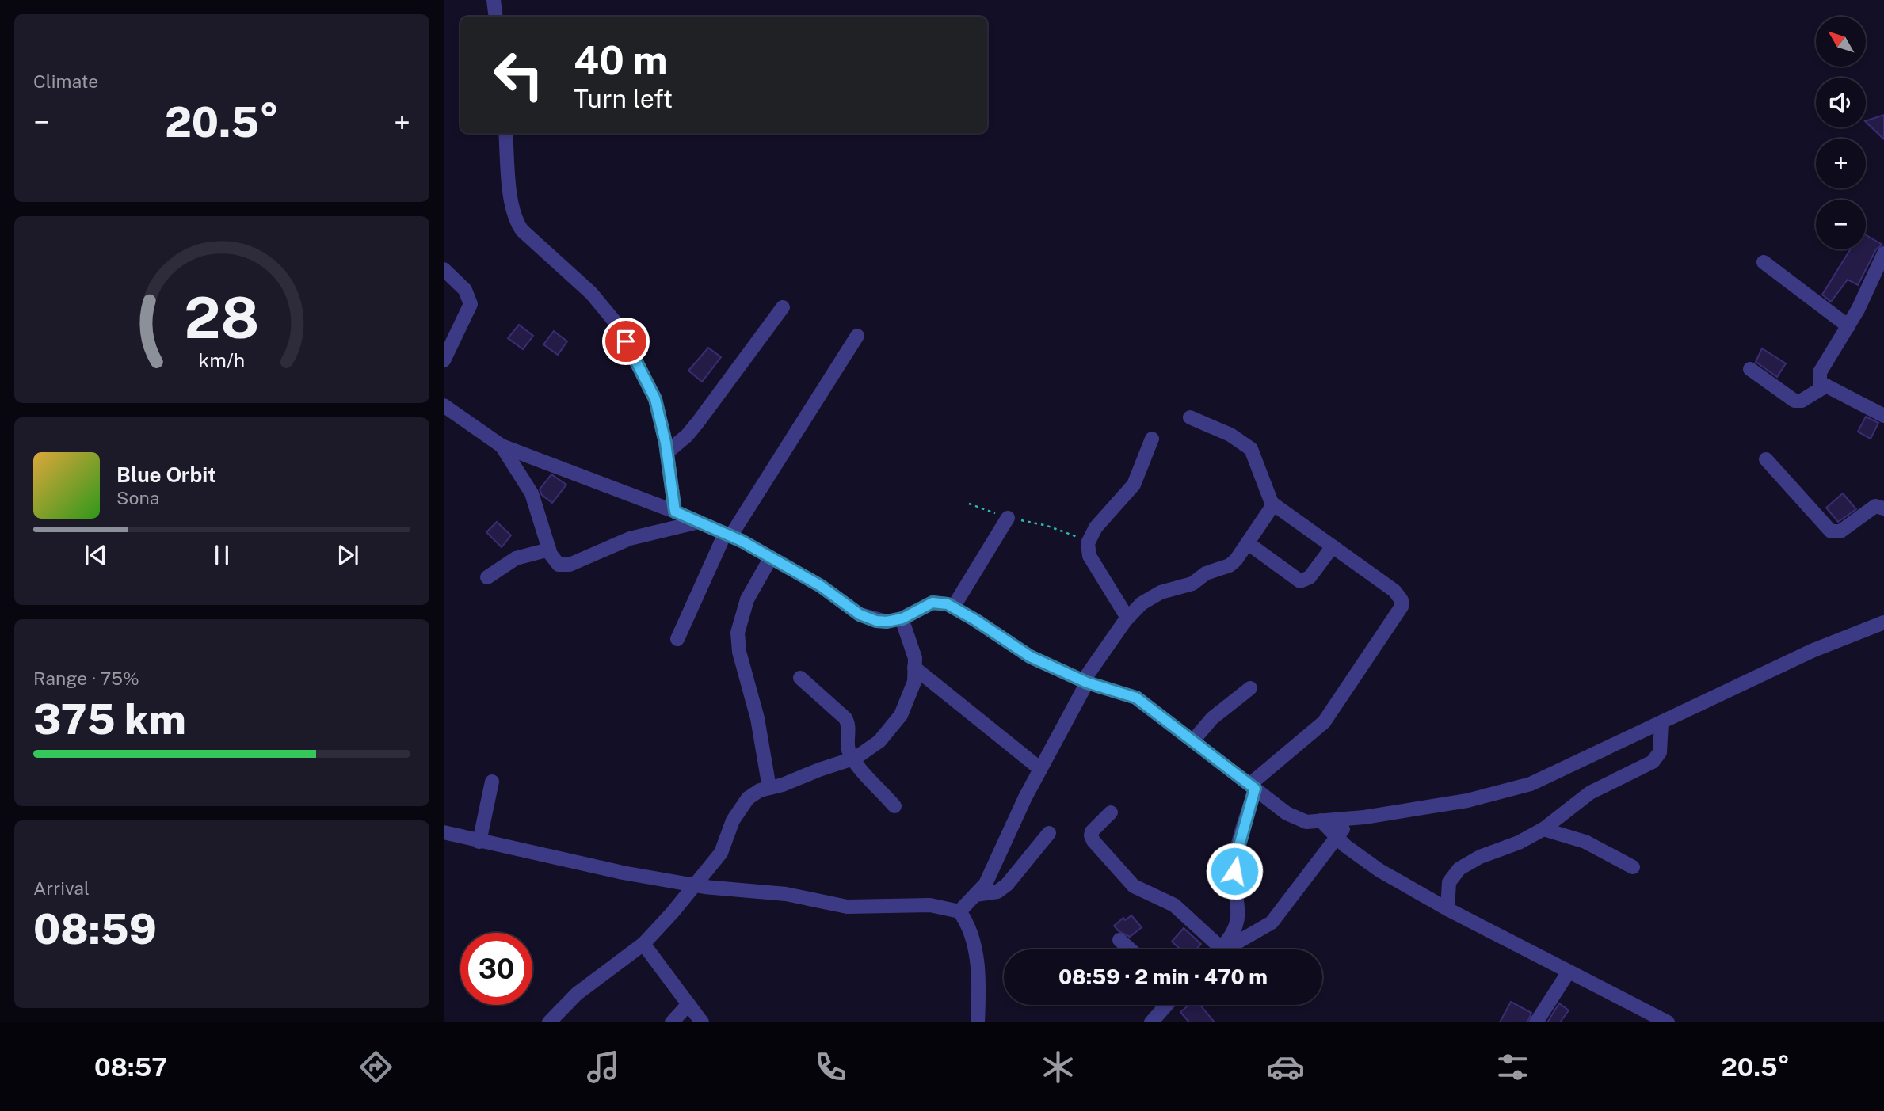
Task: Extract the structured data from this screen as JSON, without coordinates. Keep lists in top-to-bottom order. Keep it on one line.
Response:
{"north":"top left","page":{"tile":["Climate",["Range · 75%","375 km"],["Arrival","08:59"]],"map_buttons":["+","−"],"turn":["40 m","Turn left"],"heat":["−","20.5°","+"],"song":["Blue Orbit","Sona"],"limit":"30","trip":"08:59 · 2 min · 470 m","tabs":["08:57","20.5°"],"gauge":["28","km/h"]}}
